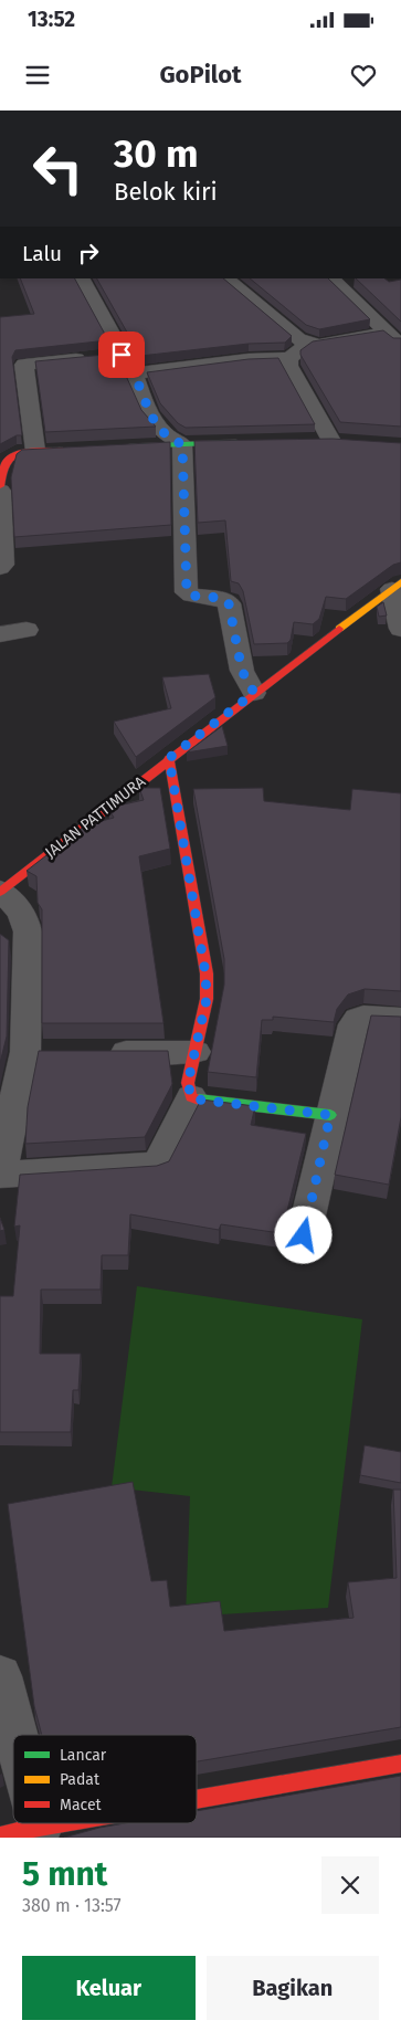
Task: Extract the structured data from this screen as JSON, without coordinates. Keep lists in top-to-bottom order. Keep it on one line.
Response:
{"streets":{"street":["JALAN PATTIMURA"]},"legend":["Lancar","Padat","Macet"],"page":{"status":"13:52","header":"GoPilot","turn":["30 m","Belok kiri"],"then":"Lalu","heading":["5 mnt","380 m · 13:57"],"buttons":["Keluar","Bagikan"]}}
